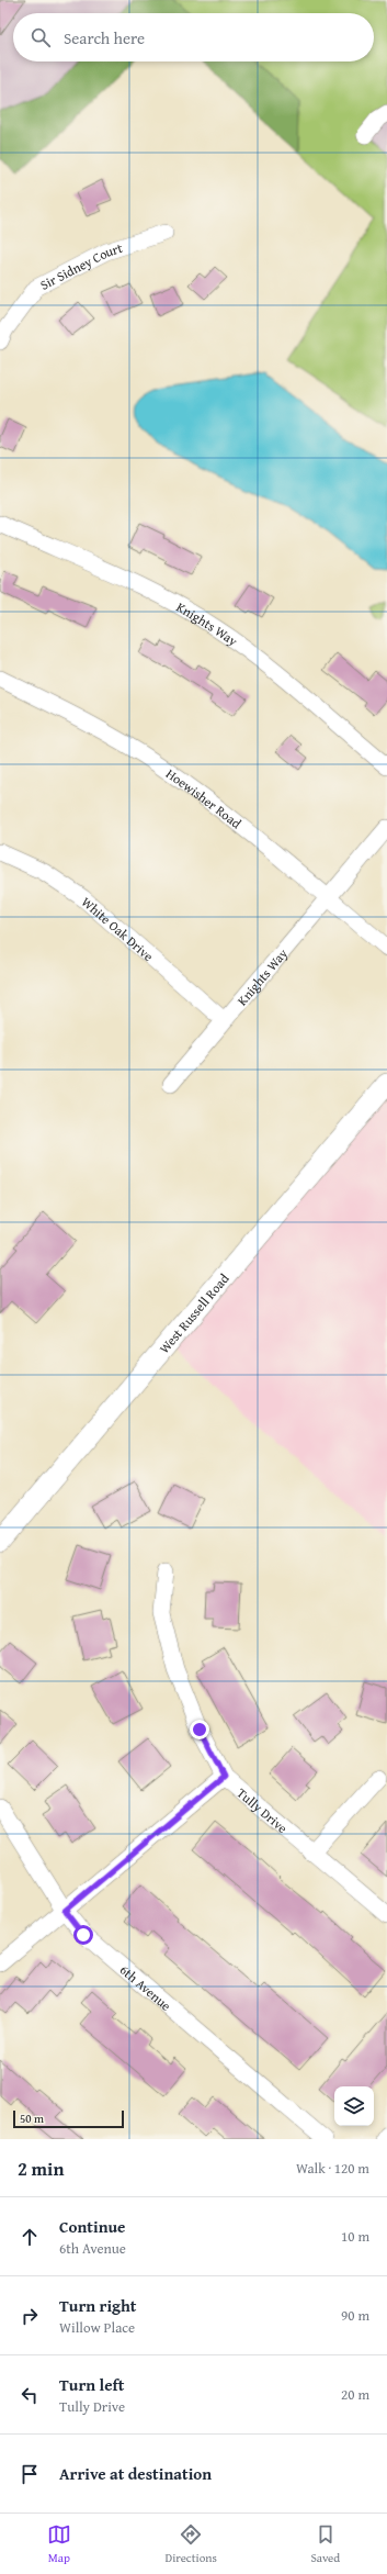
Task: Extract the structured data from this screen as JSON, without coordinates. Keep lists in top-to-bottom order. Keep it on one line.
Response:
{"streets":{"street":["Sir Sidney Court","Knights Way","Hoewisher Road","White Oak Drive","West Russell Road","Tully Drive","6th Avenue"]},"crossings":[["Knights Way","Hoewisher Road"],["Knights Way","White Oak Drive"]],"scale_bar":"50 m","page":{"search":"Search here","scale":"50 m","heading":["2 min","Walk · 120 m"],"list":[["Continue","6th Avenue","10 m"],["Turn right","Willow Place","90 m"],["Turn left","Tully Drive","20 m"],"Arrive at destination"],"nav":["Map","Directions","Saved"]}}
